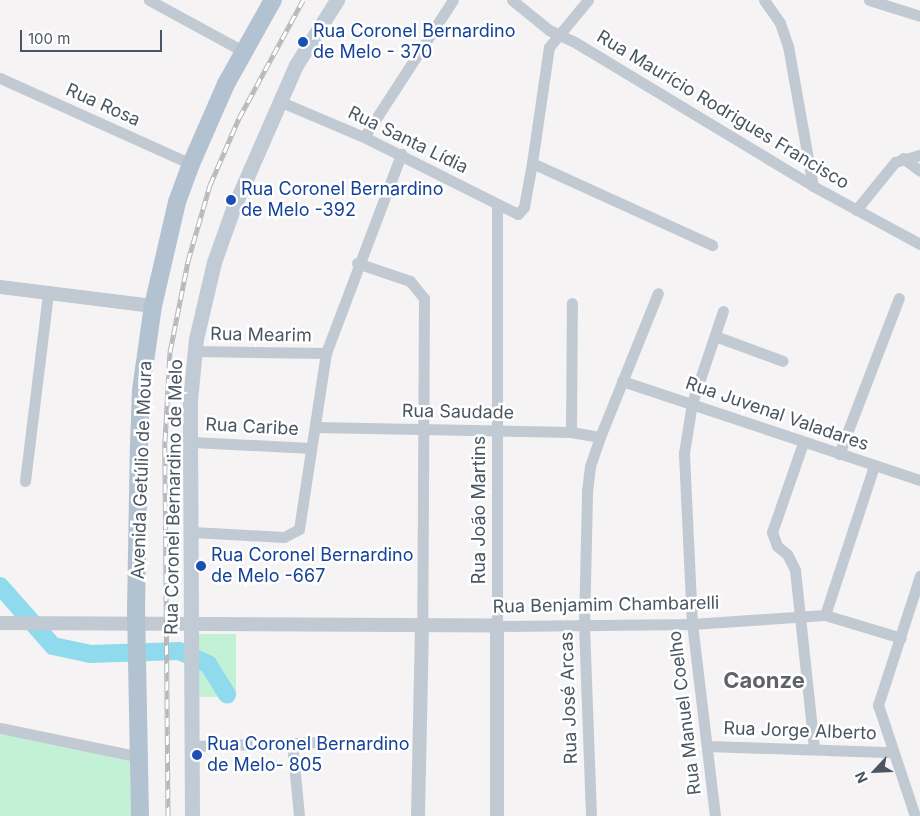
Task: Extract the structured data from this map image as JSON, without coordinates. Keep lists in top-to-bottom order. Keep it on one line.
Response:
{"streets":{"main road":["Avenida Getúlio de Moura","Rua Coronel Bernardino de Melo"],"street":["Rua Rosa","Rua Maurício Rodrigues Francisco","Rua Santa Lídia","Rua Mearim","Rua Saudade","Rua Juvenal Valadares","Rua Caribe","Rua João Martins","Rua Benjamim Chambarelli","Rua José Arcas","Rua Manuel Coelho","Rua Jorge Alberto"]},"crossings":[["Rua Rosa","Avenida Getúlio de Moura"],["Rua Santa Lídia","Rua Coronel Bernardino de Melo"],["Rua Santa Lídia","Rua João Martins"],["Rua Mearim","Rua Coronel Bernardino de Melo"],["Rua Saudade","Rua João Martins"],["Rua Saudade","Rua José Arcas"],["Rua Juvenal Valadares","Rua José Arcas"],["Rua Juvenal Valadares","Rua Manuel Coelho"],["Rua Caribe","Rua Coronel Bernardino de Melo"],["Rua João Martins","Rua Benjamim Chambarelli"],["Rua Benjamim Chambarelli","Rua José Arcas"],["Rua Benjamim Chambarelli","Rua Manuel Coelho"],["Rua Manuel Coelho","Rua Jorge Alberto"]],"districts":["Caonze"],"places":["Rua Coronel Bernardino de Melo - 370","Rua Coronel Bernardino de Melo -392","Rua Coronel Bernardino de Melo -667","Rua Coronel Bernardino de Melo- 805"],"scale_bar":"100 m","north":"bottom left"}
